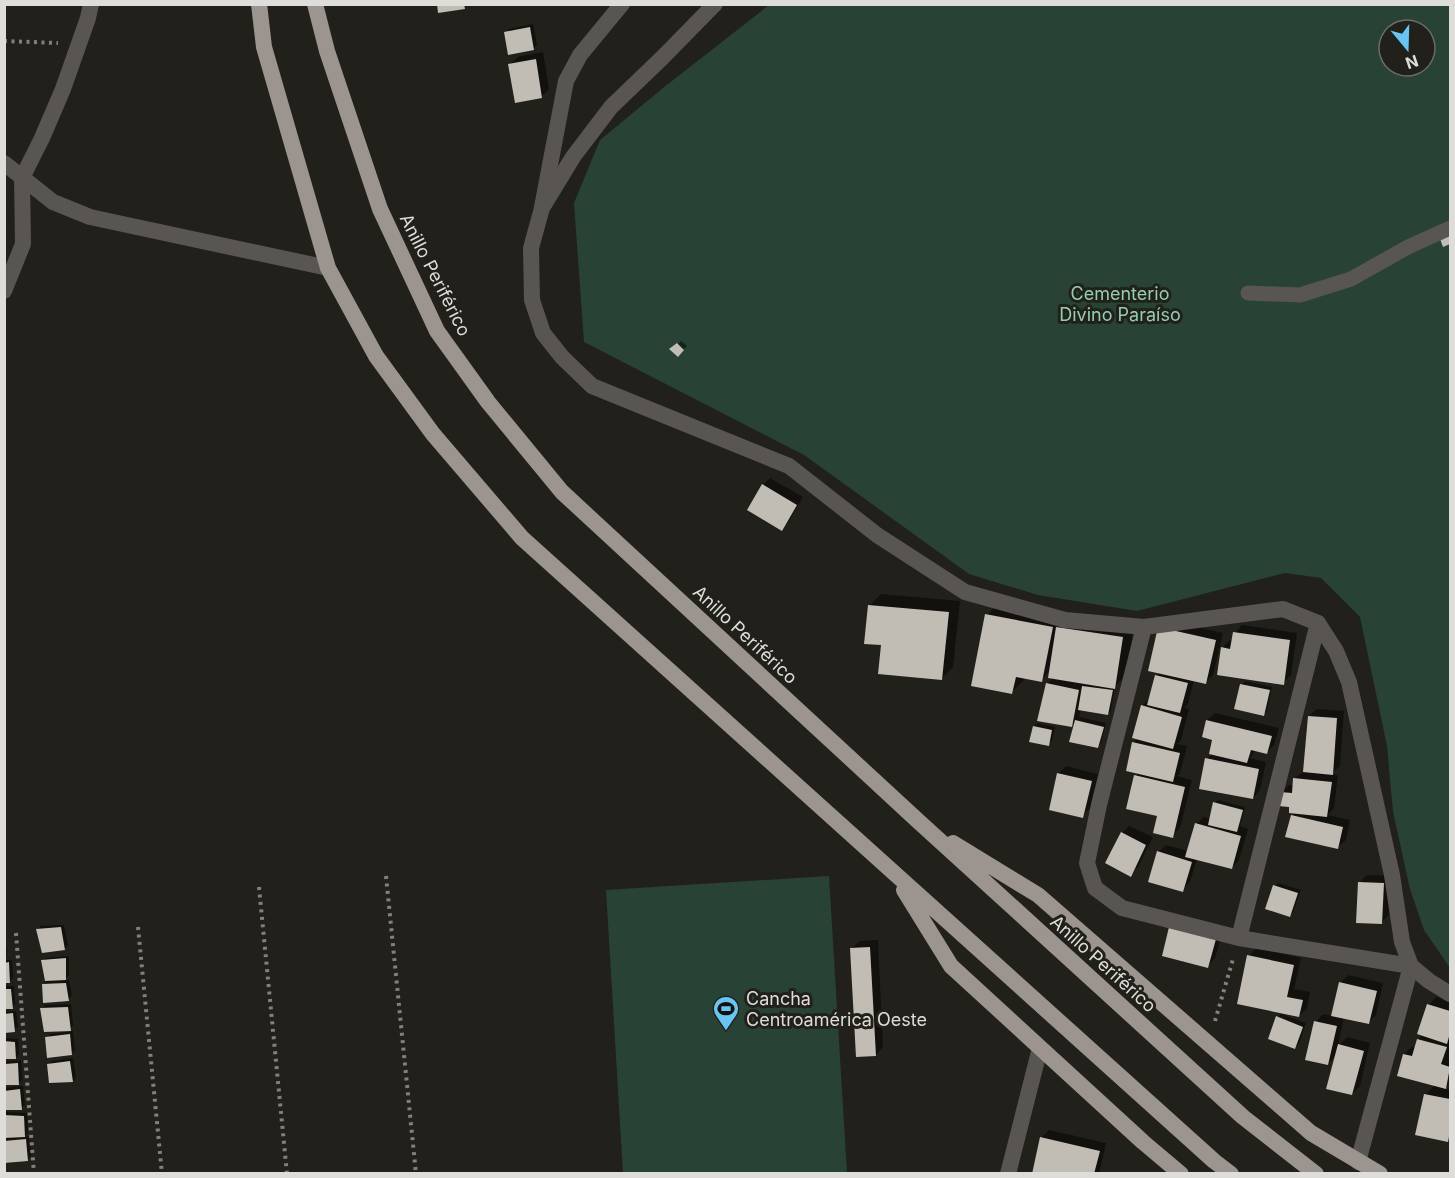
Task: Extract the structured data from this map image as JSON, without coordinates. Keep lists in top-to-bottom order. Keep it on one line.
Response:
{"streets":{"highway":["Anillo Periférico"]},"parks":["Cementerio Divino Paraíso"],"places":{"sports":["Cancha Centroamérica Oeste"]},"north":"bottom"}
